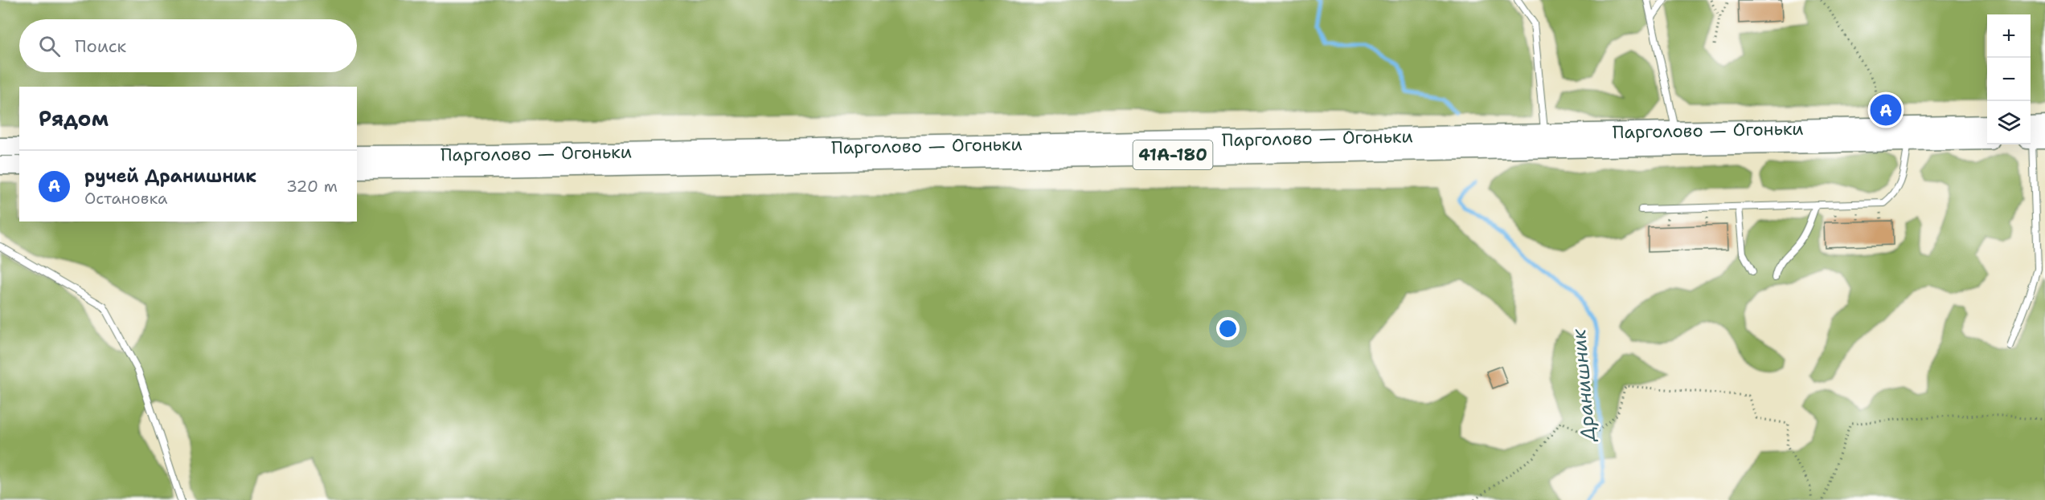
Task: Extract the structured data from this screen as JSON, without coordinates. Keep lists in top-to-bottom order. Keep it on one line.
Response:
{"streets":{"main road":["Парголово — Огоньки","41А-180"]},"water":["Дранишник"],"page":{"map_buttons":["+","−"],"search":"Поиск","heading":"Рядом","pins":"A","list":[{"mark":"A","name":"ручей Дранишник","note":"Остановка","value":"320 m"}]}}
